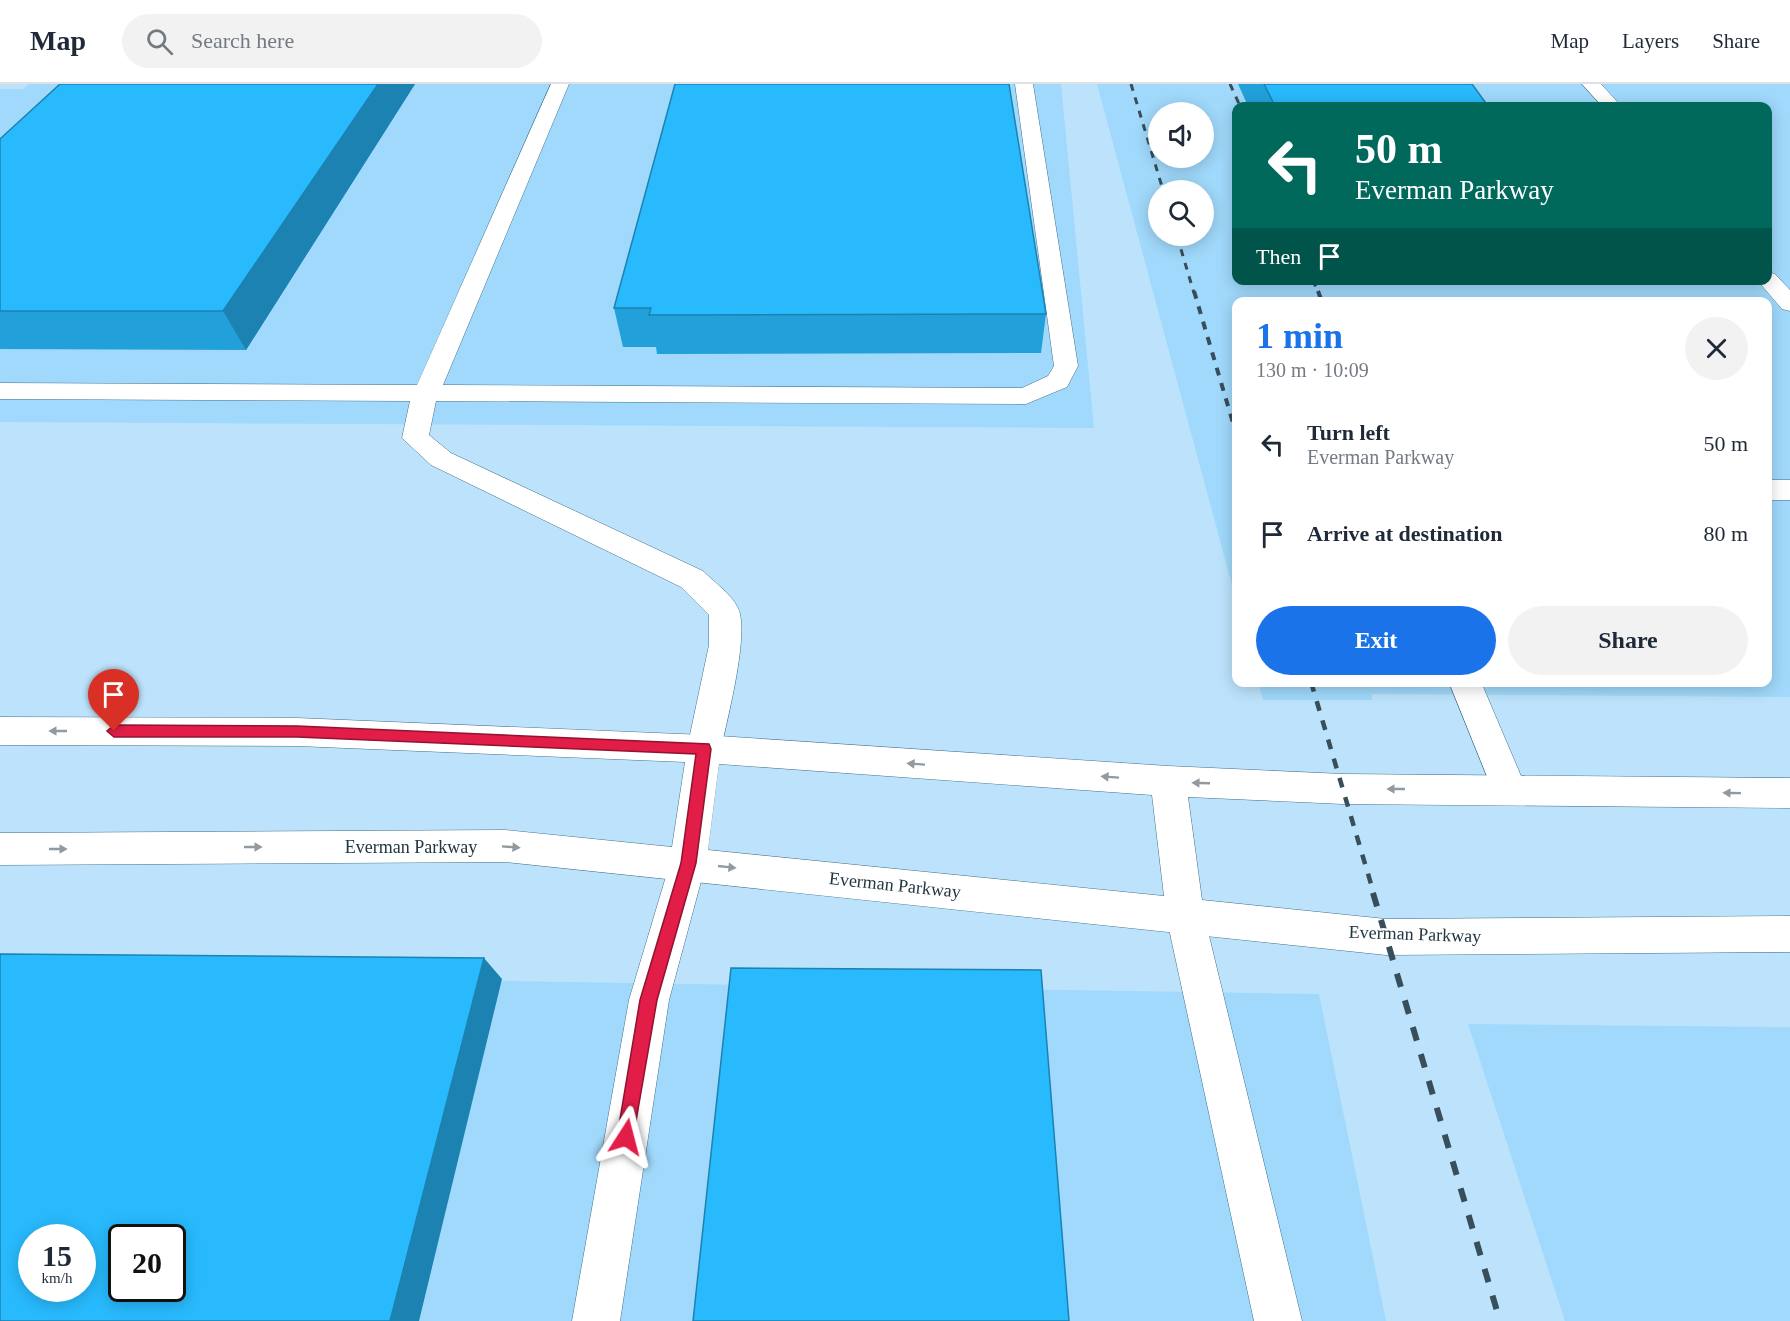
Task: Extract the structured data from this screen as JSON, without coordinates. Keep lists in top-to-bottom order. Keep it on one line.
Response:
{"streets":{"main road":["Everman Parkway"]},"page":{"header":"Map","search":"Search here","nav":["Map","Layers","Share"],"turn":["50 m","Everman Parkway"],"then":"Then","heading":["1 min","130 m · 10:09"],"list":[{"name":"Turn left","note":"Everman Parkway","value":"50 m"},{"name":"Arrive at destination","value":"80 m"}],"buttons":["Exit","Share"],"speed":"15 km/h","limit":"20"}}
